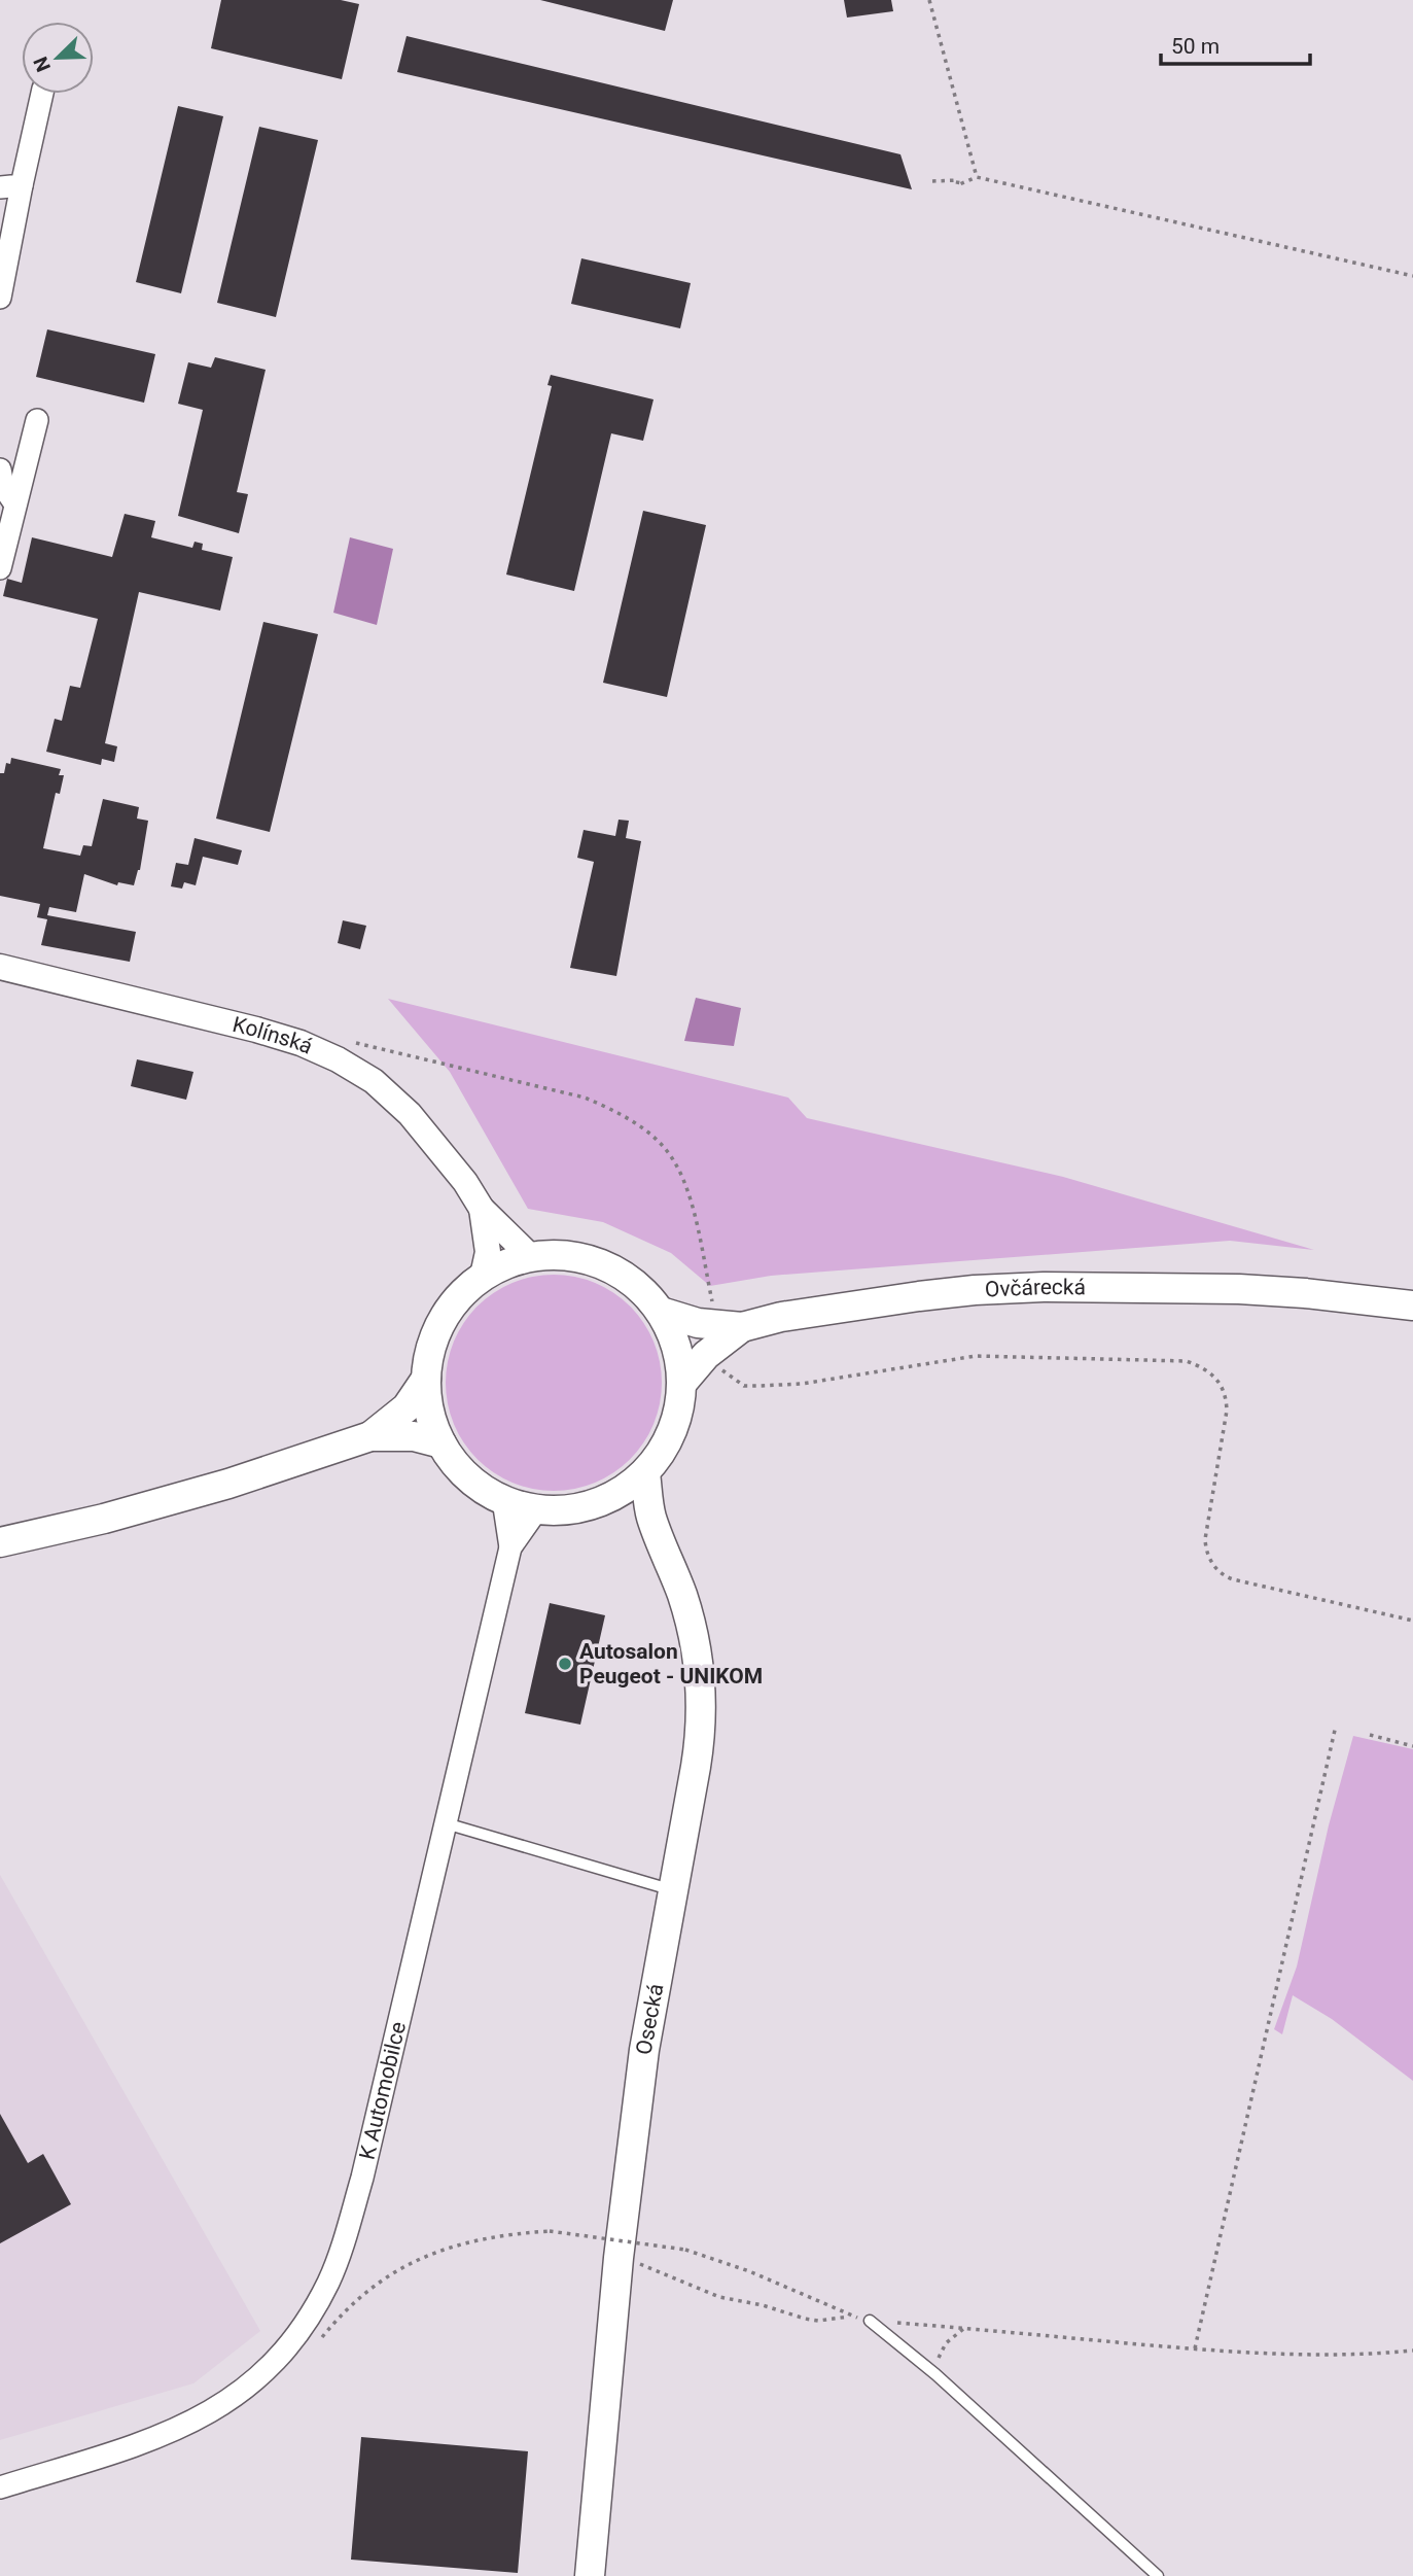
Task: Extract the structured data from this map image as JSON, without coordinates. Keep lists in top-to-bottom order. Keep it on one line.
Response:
{"streets":{"main road":["Ovčárecká","Osecká"],"street":["Kolínská","K Automobilce"]},"crossings":[["Kolínská","Ovčárecká"],["Kolínská","Osecká"],["Kolínská","K Automobilce"],["Ovčárecká","Osecká"],["Ovčárecká","K Automobilce"],["Osecká","K Automobilce"]],"places":["Autosalon Peugeot - UNIKOM"],"scale_bar":"50 m","north":"bottom left"}
